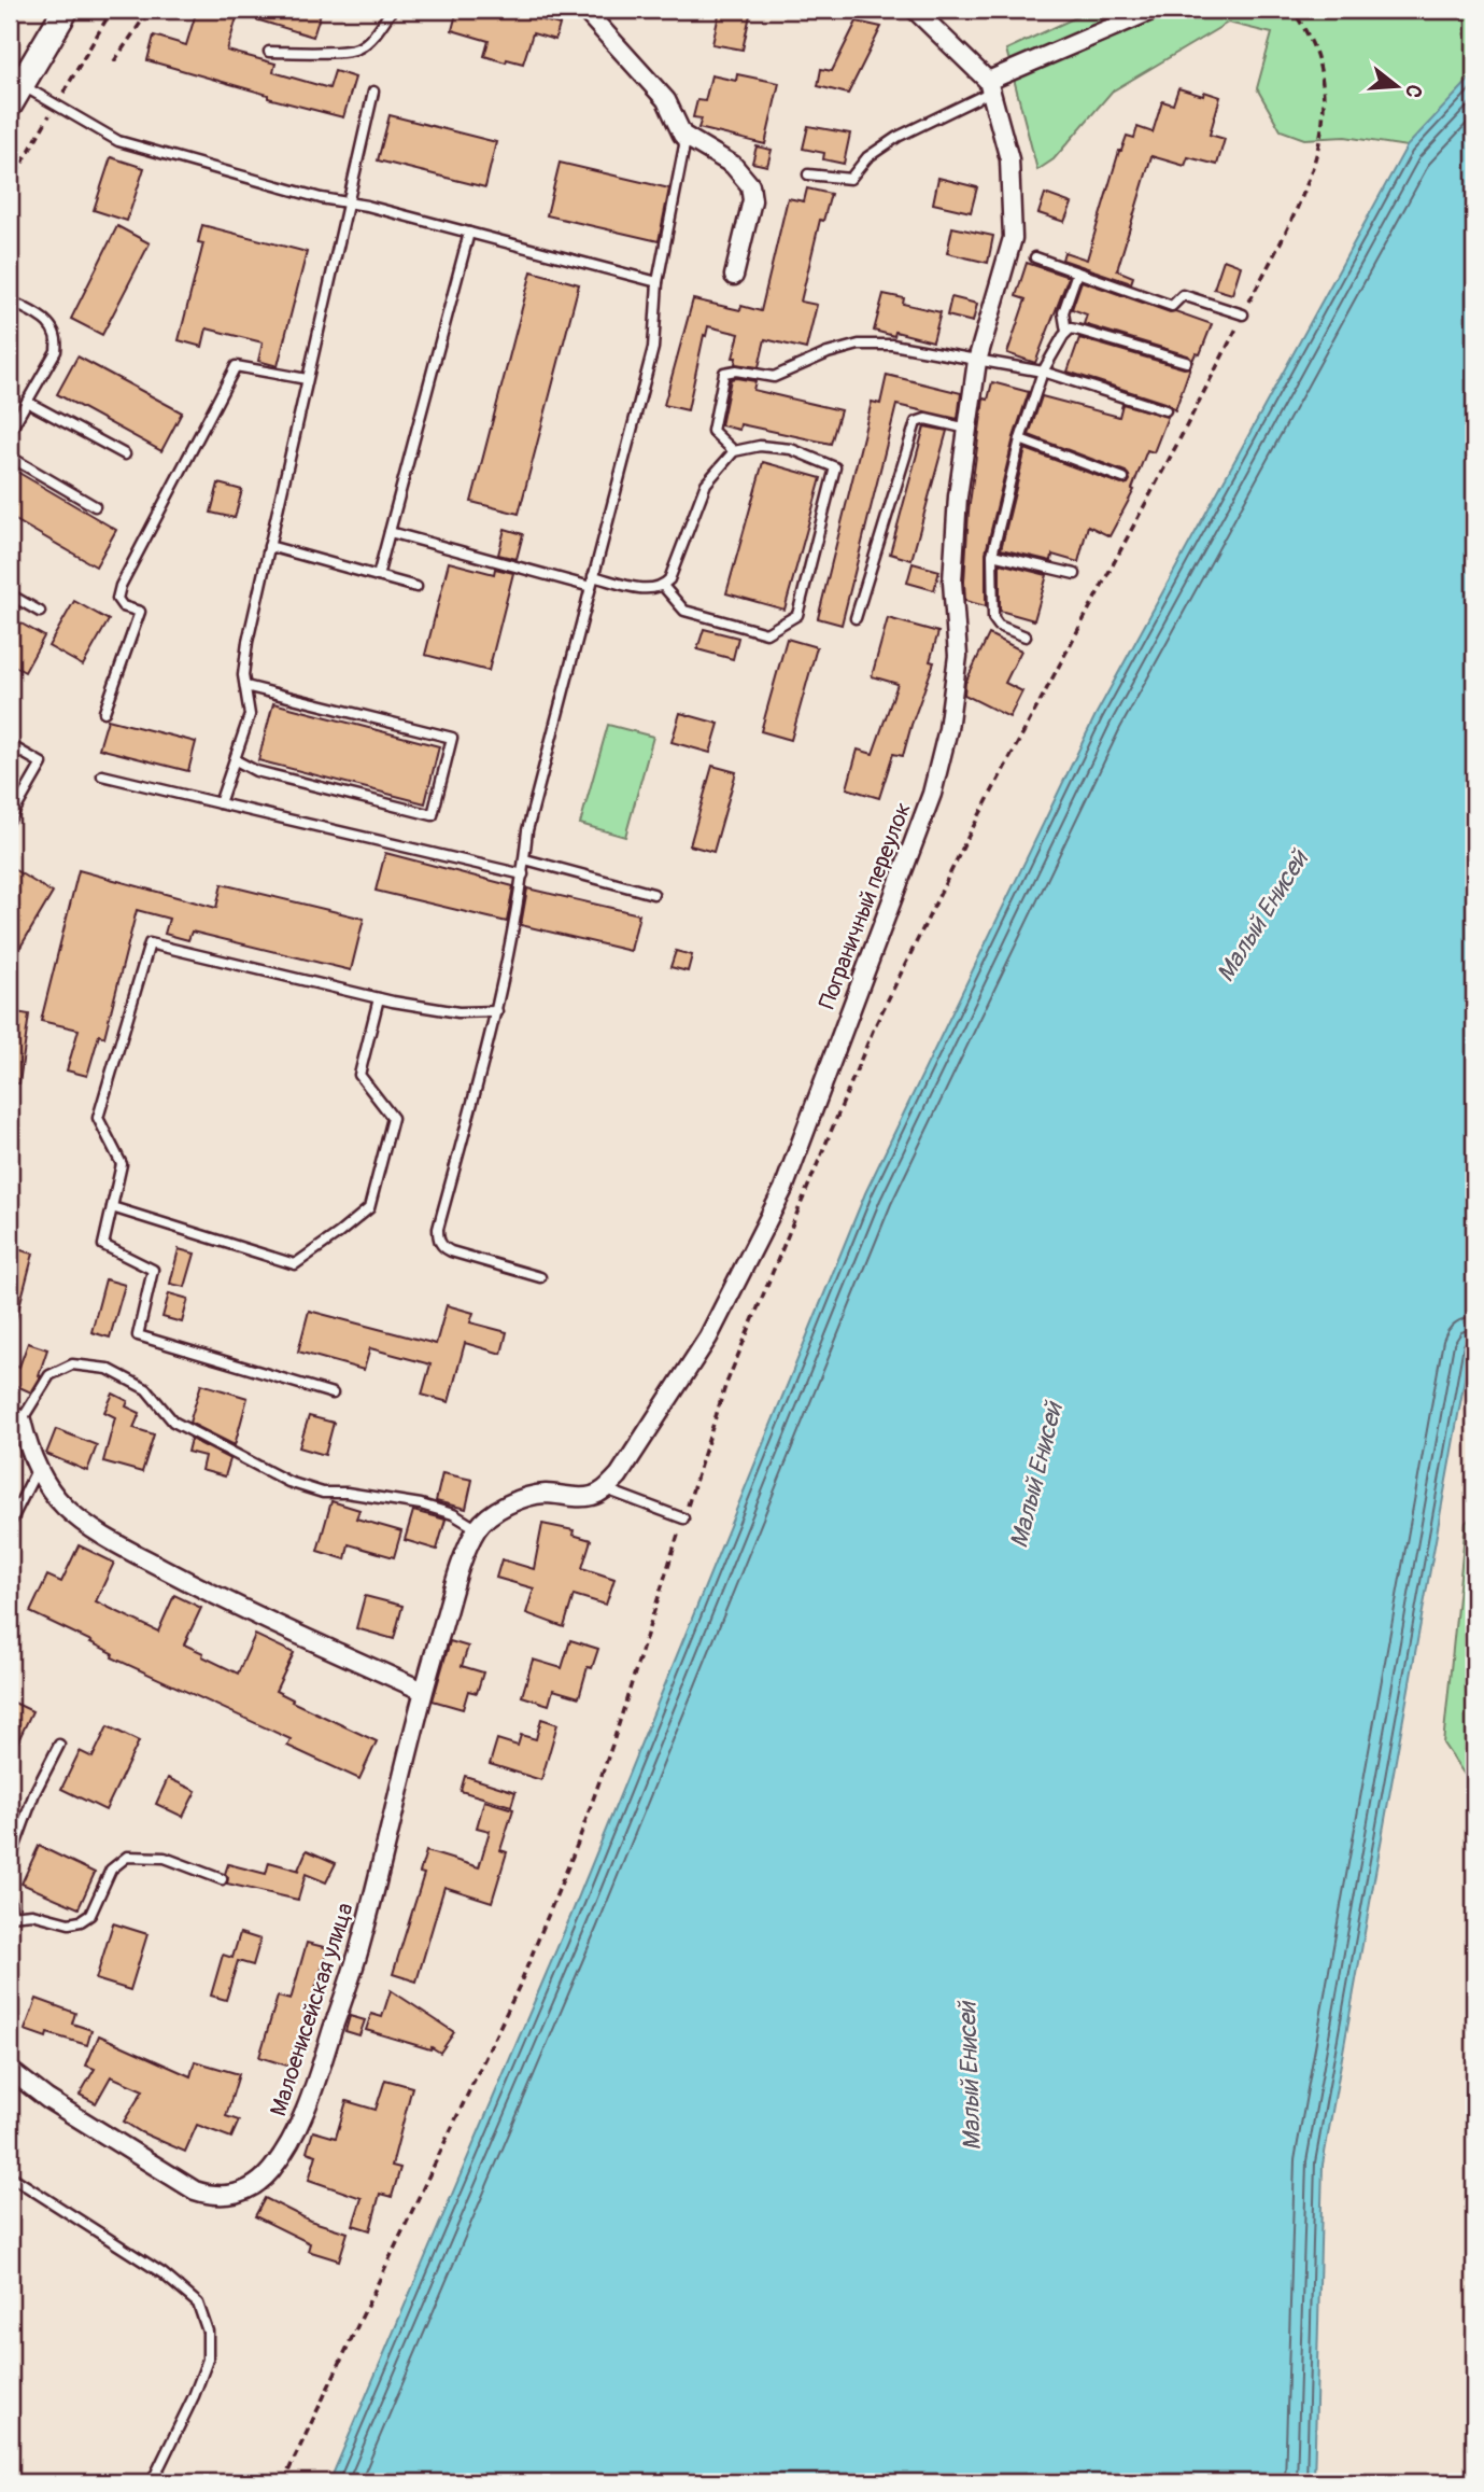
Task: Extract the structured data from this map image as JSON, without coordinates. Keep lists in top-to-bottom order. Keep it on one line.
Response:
{"streets":{"street":["Пограничный переулок","Малоенисейская улица"]},"water":["Малый Енисей"],"north":"right"}
